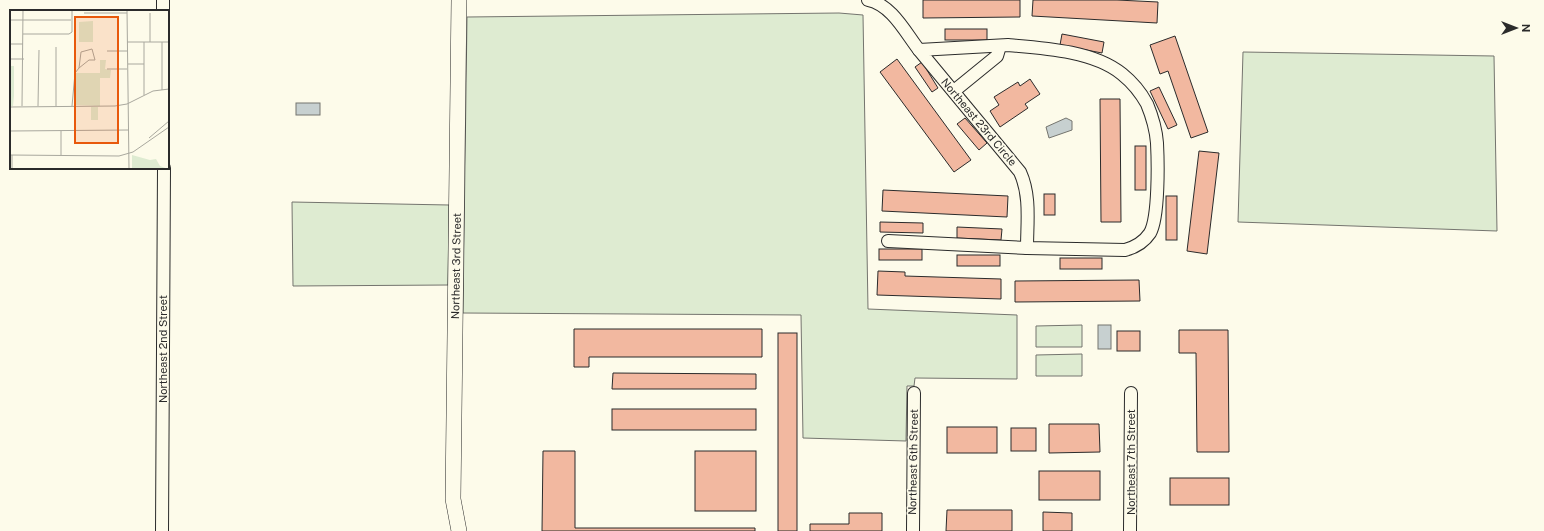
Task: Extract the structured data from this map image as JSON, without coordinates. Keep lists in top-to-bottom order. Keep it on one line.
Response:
{"streets":{"street":["Northeast 23rd Circle","Northeast 3rd Street","Northeast 2nd Street","Northeast 6th Street","Northeast 7th Street"]},"north":"right"}
